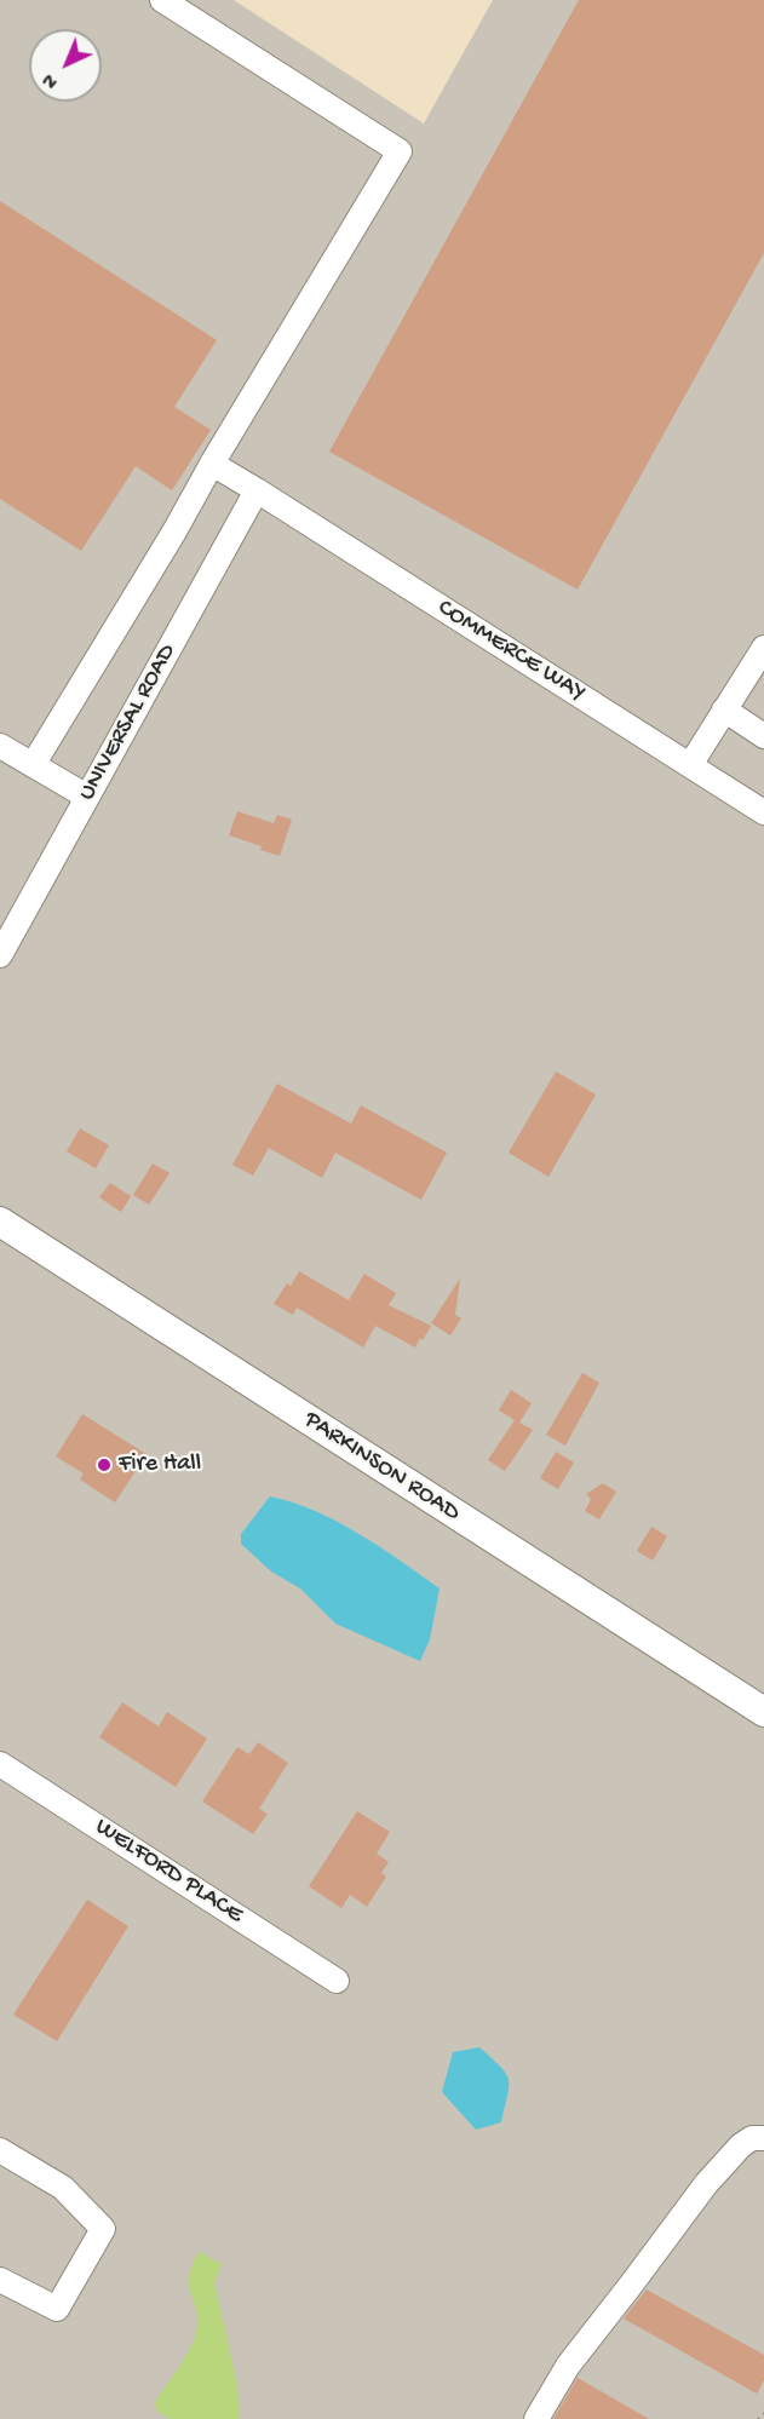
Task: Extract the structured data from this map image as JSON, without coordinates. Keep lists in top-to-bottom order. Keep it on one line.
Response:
{"streets":{"main road":["PARKINSON ROAD"],"street":["COMMERCE WAY","UNIVERSAL ROAD","WELFORD PLACE"]},"crossings":[["COMMERCE WAY","UNIVERSAL ROAD"]],"places":["Fire Hall"],"north":"bottom left"}
